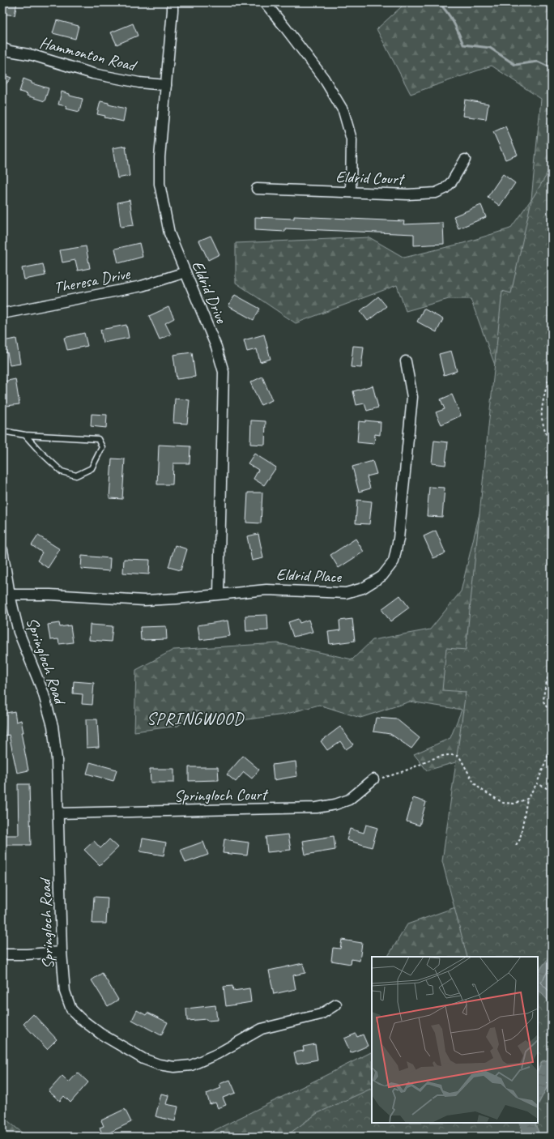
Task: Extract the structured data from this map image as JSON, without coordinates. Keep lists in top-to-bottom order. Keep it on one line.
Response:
{"streets":{"street":["Hammonton Road","Eldrid Court","Theresa Drive","Eldrid Drive","Eldrid Place","Springloch Road","Springloch Court"]},"crossings":[["Hammonton Road","Eldrid Drive"],["Theresa Drive","Eldrid Drive"],["Eldrid Drive","Eldrid Place"],["Eldrid Place","Springloch Road"],["Springloch Road","Springloch Court"]],"districts":["SPRINGWOOD"]}
